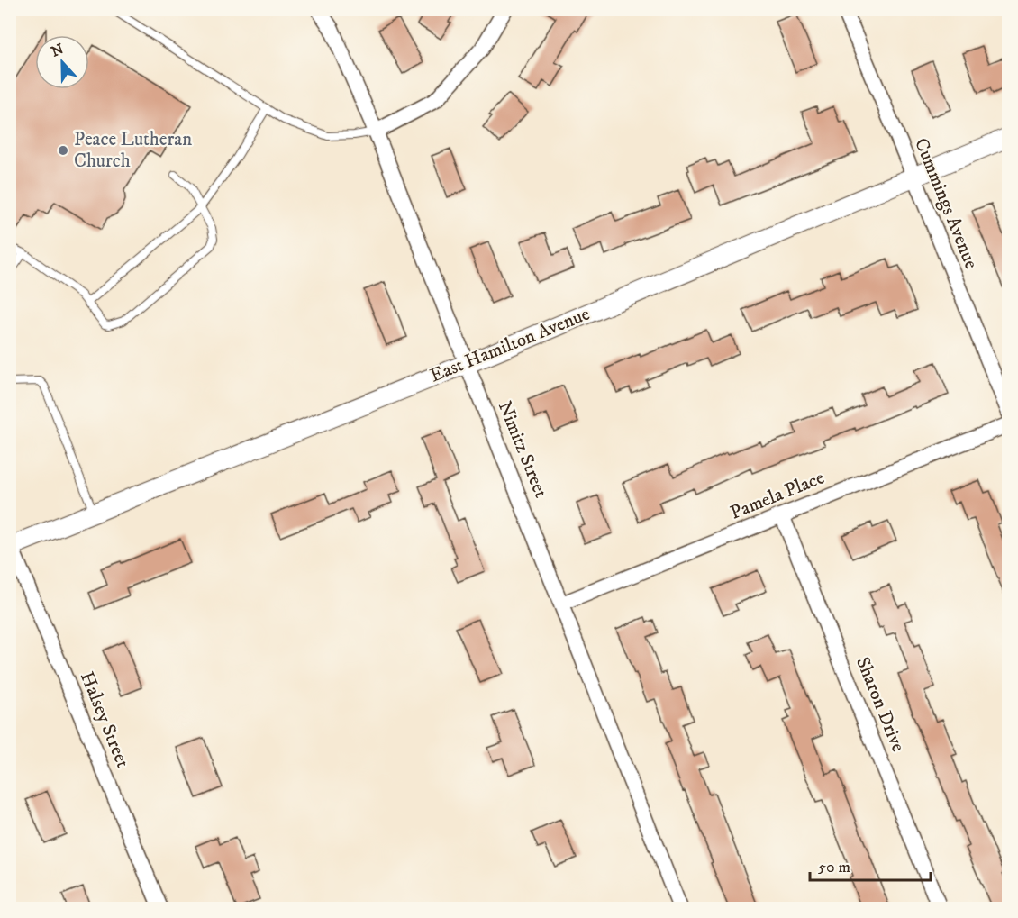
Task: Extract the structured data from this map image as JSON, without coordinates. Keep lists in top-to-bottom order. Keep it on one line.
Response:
{"streets":{"street":["Cummings Avenue","East Hamilton Avenue","Nimitz Street","Pamela Place","Sharon Drive","Halsey Street"]},"crossings":[["Cummings Avenue","East Hamilton Avenue"],["East Hamilton Avenue","Nimitz Street"],["East Hamilton Avenue","Halsey Street"],["Nimitz Street","Pamela Place"],["Pamela Place","Sharon Drive"]],"places":["Peace Lutheran Church"],"scale_bar":"50 m","north":"top"}
